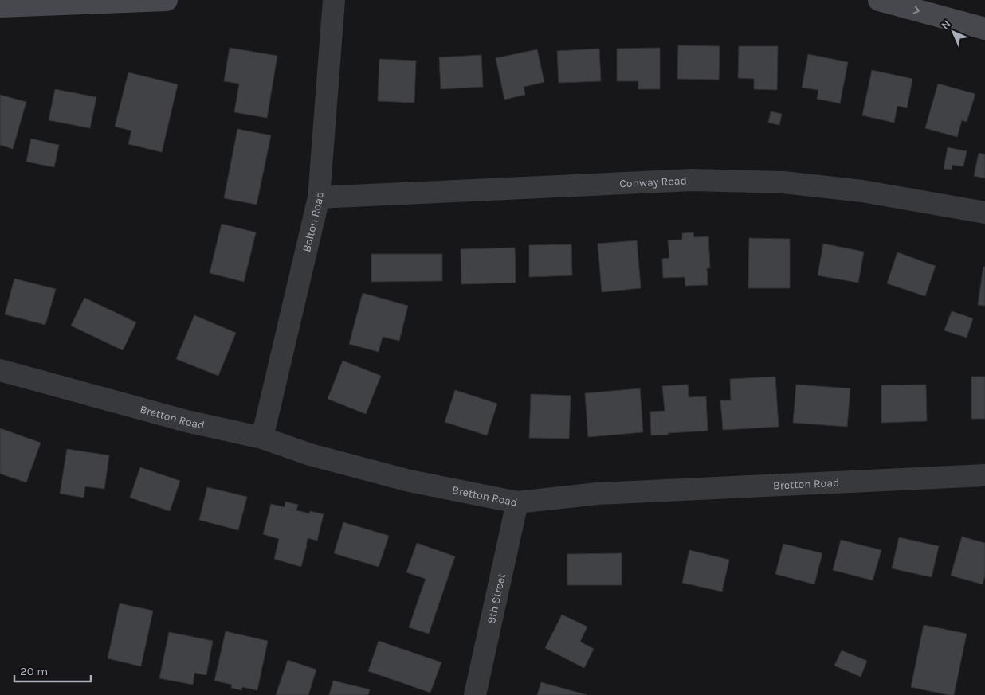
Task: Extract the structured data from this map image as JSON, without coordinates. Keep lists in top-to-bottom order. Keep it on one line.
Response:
{"streets":{"street":["Conway Road","Bolton Road","Bretton Road","8th Street"]},"crossings":[["Conway Road","Bolton Road"],["Bolton Road","Bretton Road"],["Bretton Road","8th Street"]],"scale_bar":"20 m","north":"top left"}
